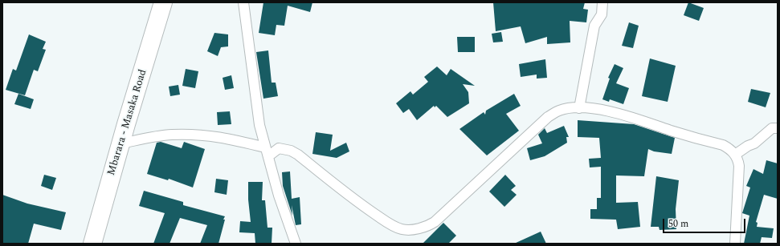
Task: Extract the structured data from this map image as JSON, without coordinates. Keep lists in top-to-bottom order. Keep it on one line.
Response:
{"streets":{"highway":["Mbarara - Masaka Road"]},"scale_bar":"50 m"}
